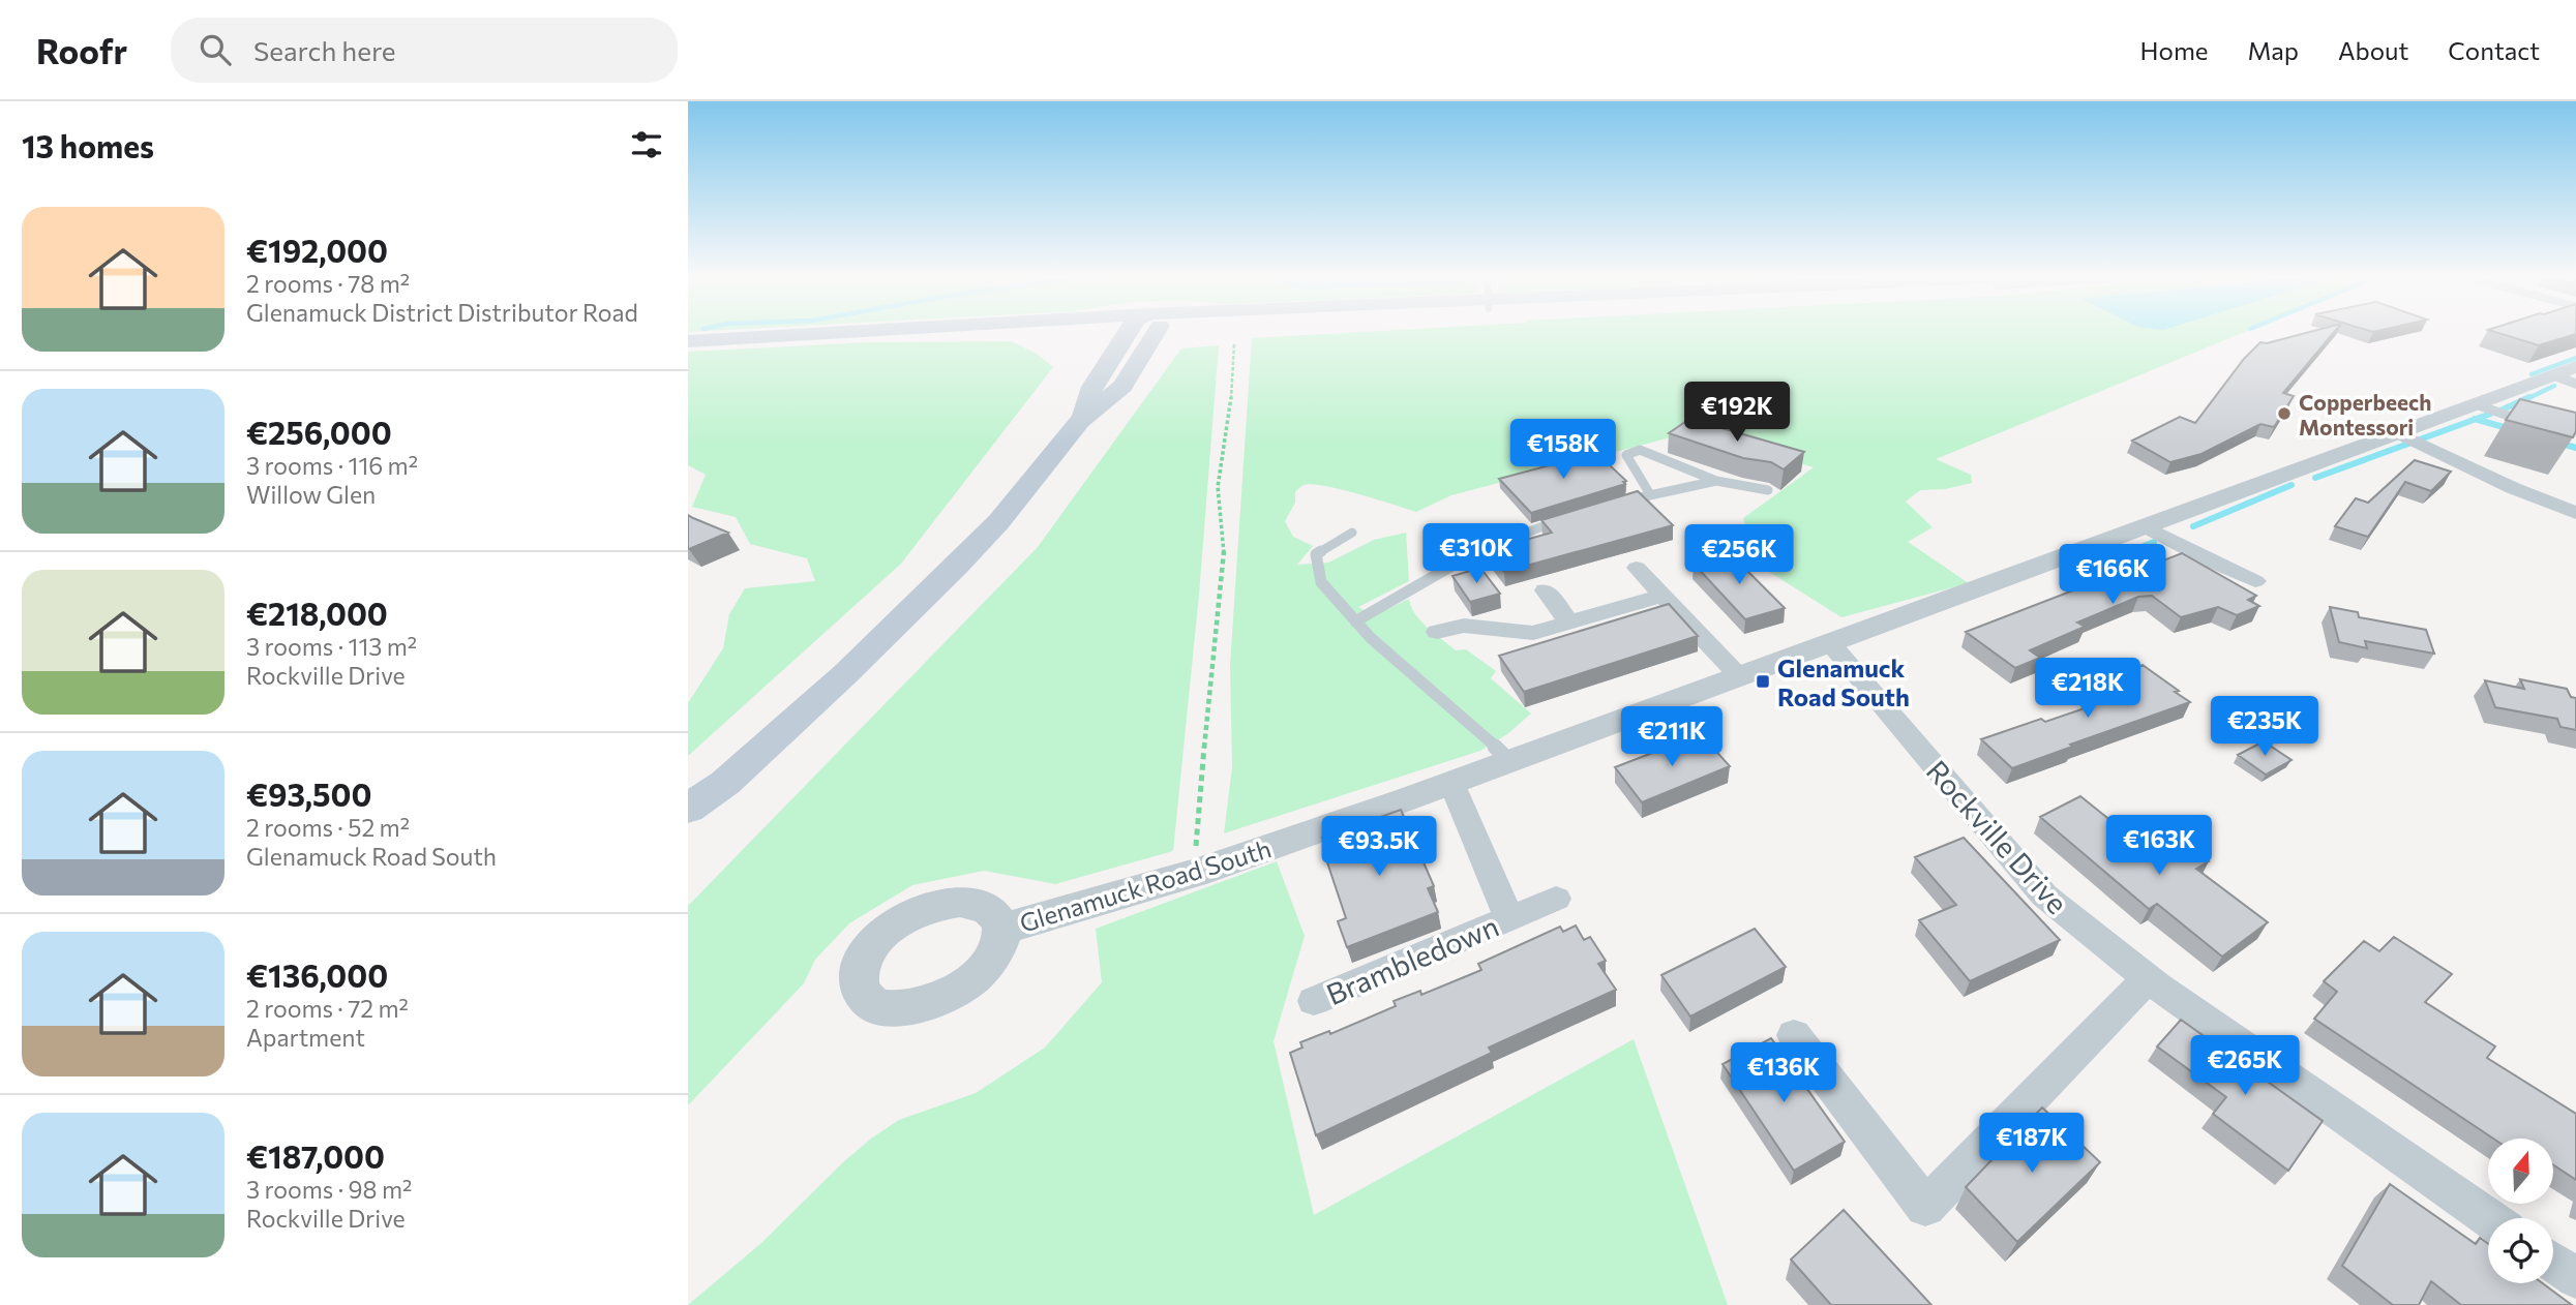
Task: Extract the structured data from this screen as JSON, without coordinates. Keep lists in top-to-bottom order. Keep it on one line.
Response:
{"streets":{"street":["Rockville Drive","Glenamuck Road South","Brambledown"]},"crossings":[["Rockville Drive","Glenamuck Road South"],["Glenamuck Road South","Brambledown"]],"places":{"other":["Copperbeech Montessori"],"transit":["Glenamuck Road South"]},"north":"top","page":{"header":"Roofr","search":"Search here","nav":["Home","Map","About","Contact"],"heading":"13 homes","list":[{"name":"€192,000","note":"2 rooms · 78 m² · Glenamuck District Distributor Road"},{"name":"€256,000","note":"3 rooms · 116 m² · Willow Glen"},{"name":"€218,000","note":"3 rooms · 113 m² · Rockville Drive"},{"name":"€93,500","note":"2 rooms · 52 m² · Glenamuck Road South"},{"name":"€136,000","note":"2 rooms · 72 m² · Apartment"},{"name":"€187,000","note":"3 rooms · 98 m² · Rockville Drive"}],"price":["€192K","€158K","€310K","€256K","€166K","€218K","€235K","€211K","€163K","€93.5K","€265K","€136K","€187K"]}}
